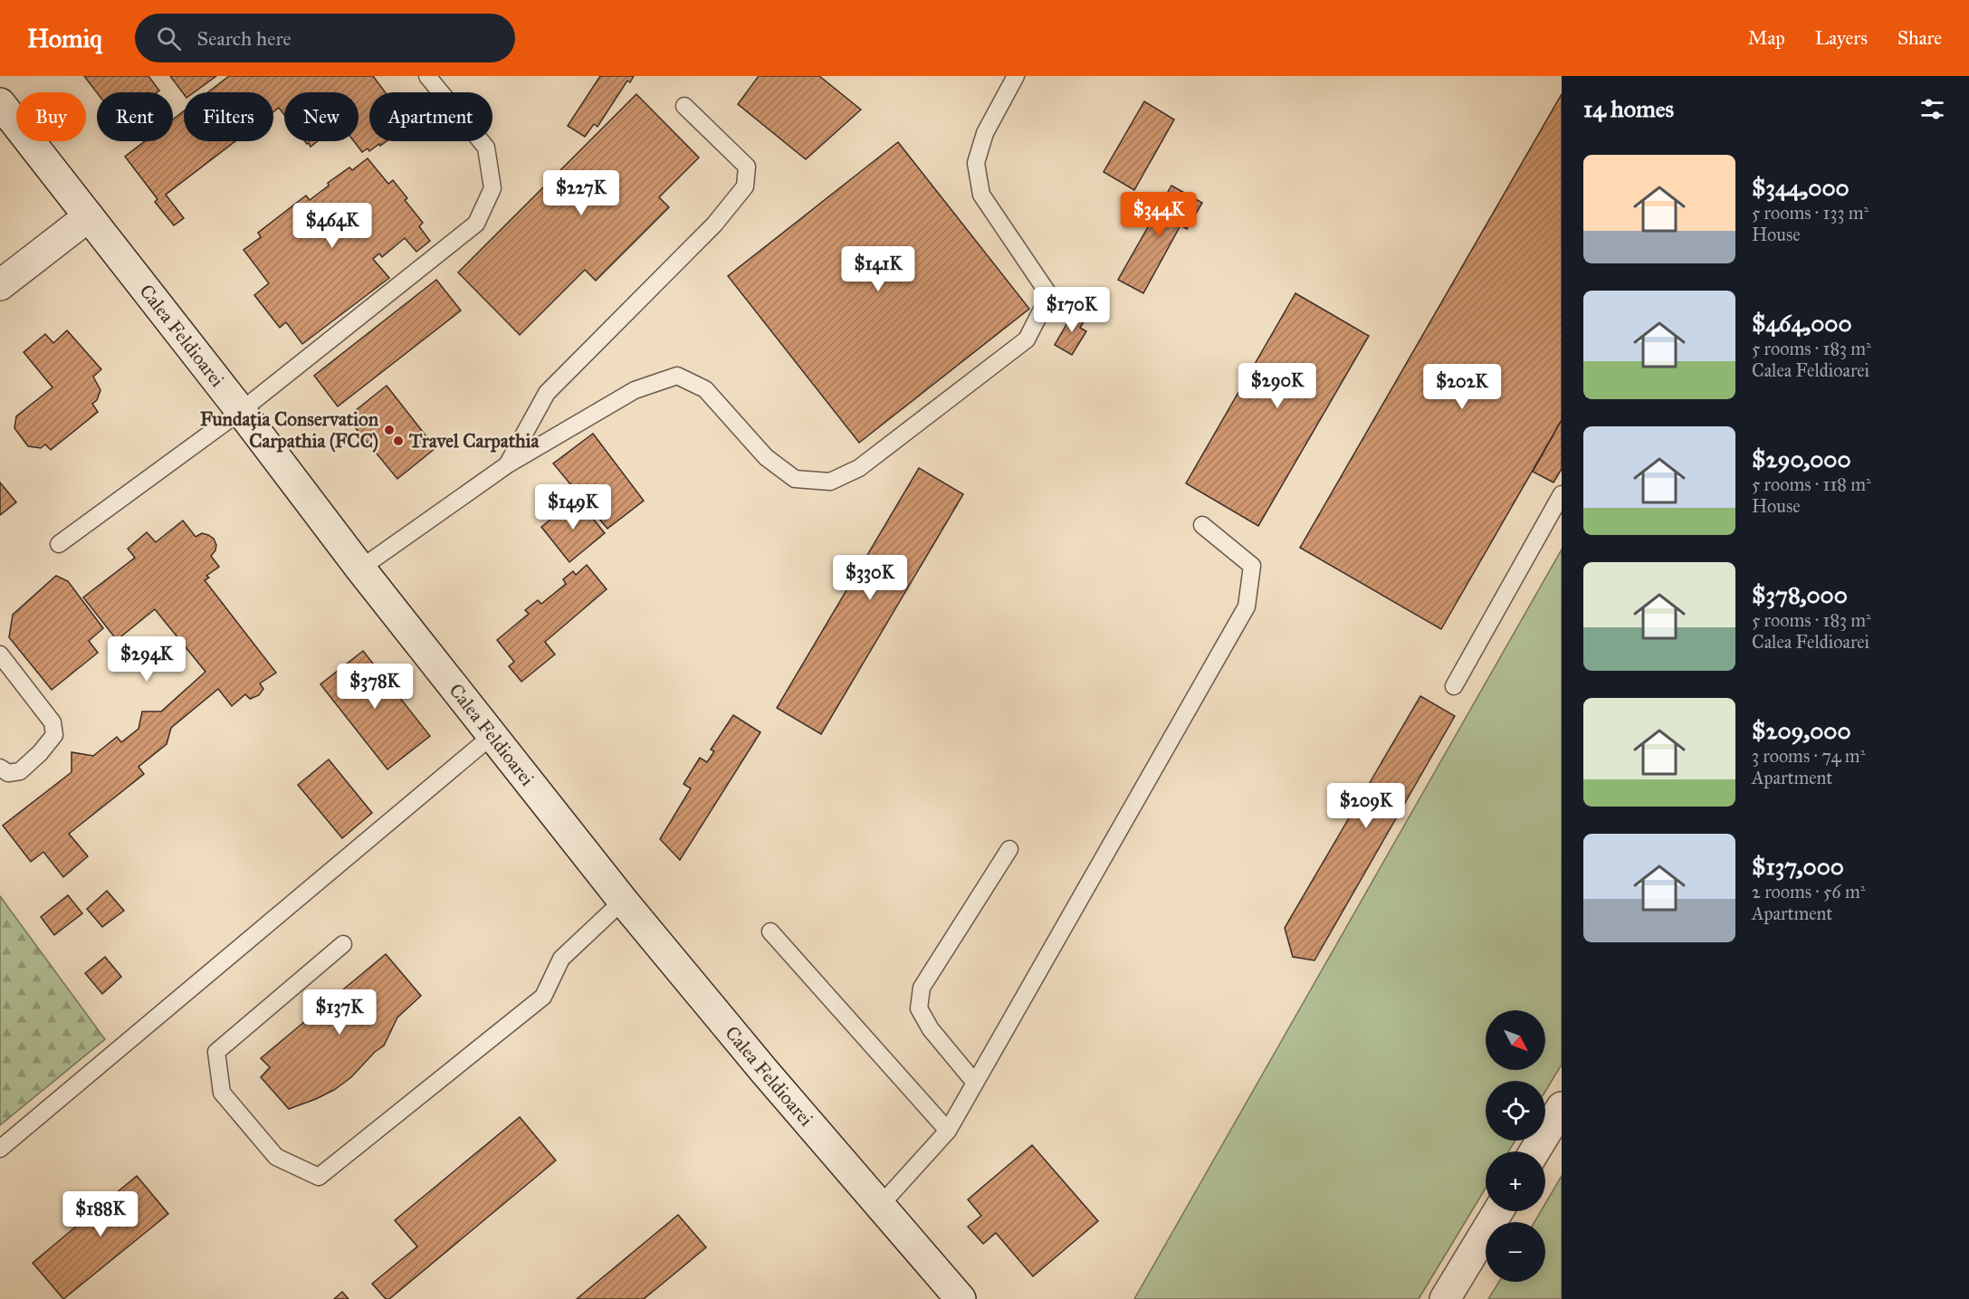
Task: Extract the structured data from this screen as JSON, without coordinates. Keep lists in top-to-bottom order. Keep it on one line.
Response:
{"streets":{"main road":["Calea Feldioarei"]},"places":["Fundația Conservation Carpathia (FCC)","Travel Carpathia"],"north":"bottom right","page":{"header":"Homiq","search":"Search here","nav":["Map","Layers","Share"],"heading":"14 homes","chip":["Buy","Rent","Filters","New","Apartment"],"list":[{"name":"$344,000","note":"5 rooms · 133 m² · House"},{"name":"$464,000","note":"5 rooms · 183 m² · Calea Feldioarei"},{"name":"$290,000","note":"5 rooms · 118 m² · House"},{"name":"$378,000","note":"5 rooms · 183 m² · Calea Feldioarei"},{"name":"$209,000","note":"3 rooms · 74 m² · Apartment"},{"name":"$137,000","note":"2 rooms · 56 m² · Apartment"}],"price":["$227K","$344K","$464K","$141K","$170K","$290K","$202K","$149K","$330K","$294K","$378K","$209K","$137K","$188K"],"map_buttons":["+","−"]}}
